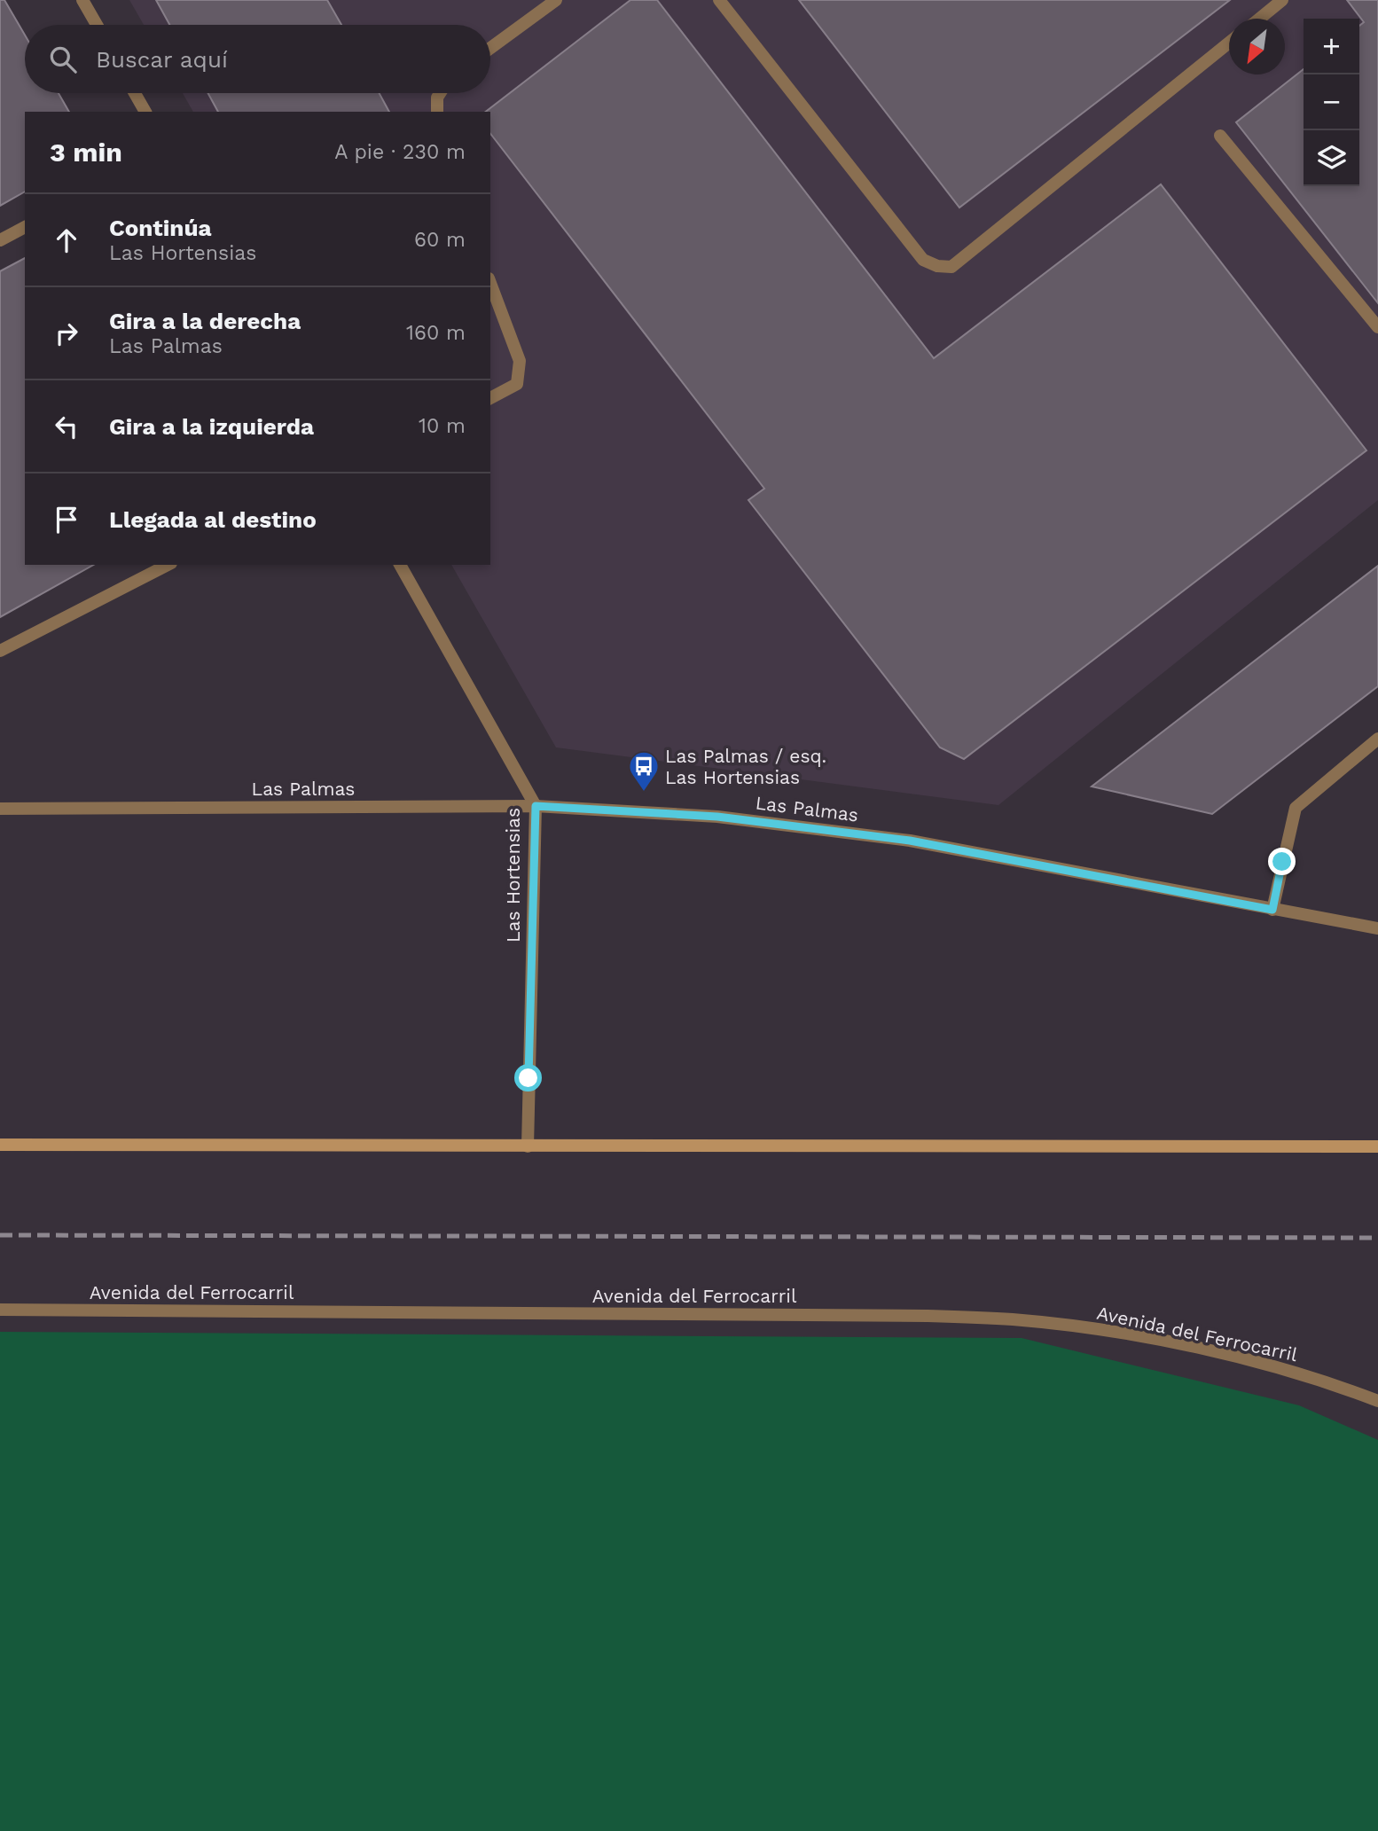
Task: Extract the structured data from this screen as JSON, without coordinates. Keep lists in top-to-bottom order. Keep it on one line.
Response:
{"streets":{"street":["Las Palmas","Las Hortensias","Avenida del Ferrocarril"]},"crossings":[["Las Palmas","Las Hortensias"]],"places":{"bus stop":["Las Palmas / esq. Las Hortensias"]},"north":"bottom left","page":{"map_buttons":["+","−"],"search":"Buscar aquí","heading":["3 min","A pie · 230 m"],"list":[["Continúa","Las Hortensias","60 m"],["Gira a la derecha","Las Palmas","160 m"],["Gira a la izquierda","10 m"],"Llegada al destino"]}}
